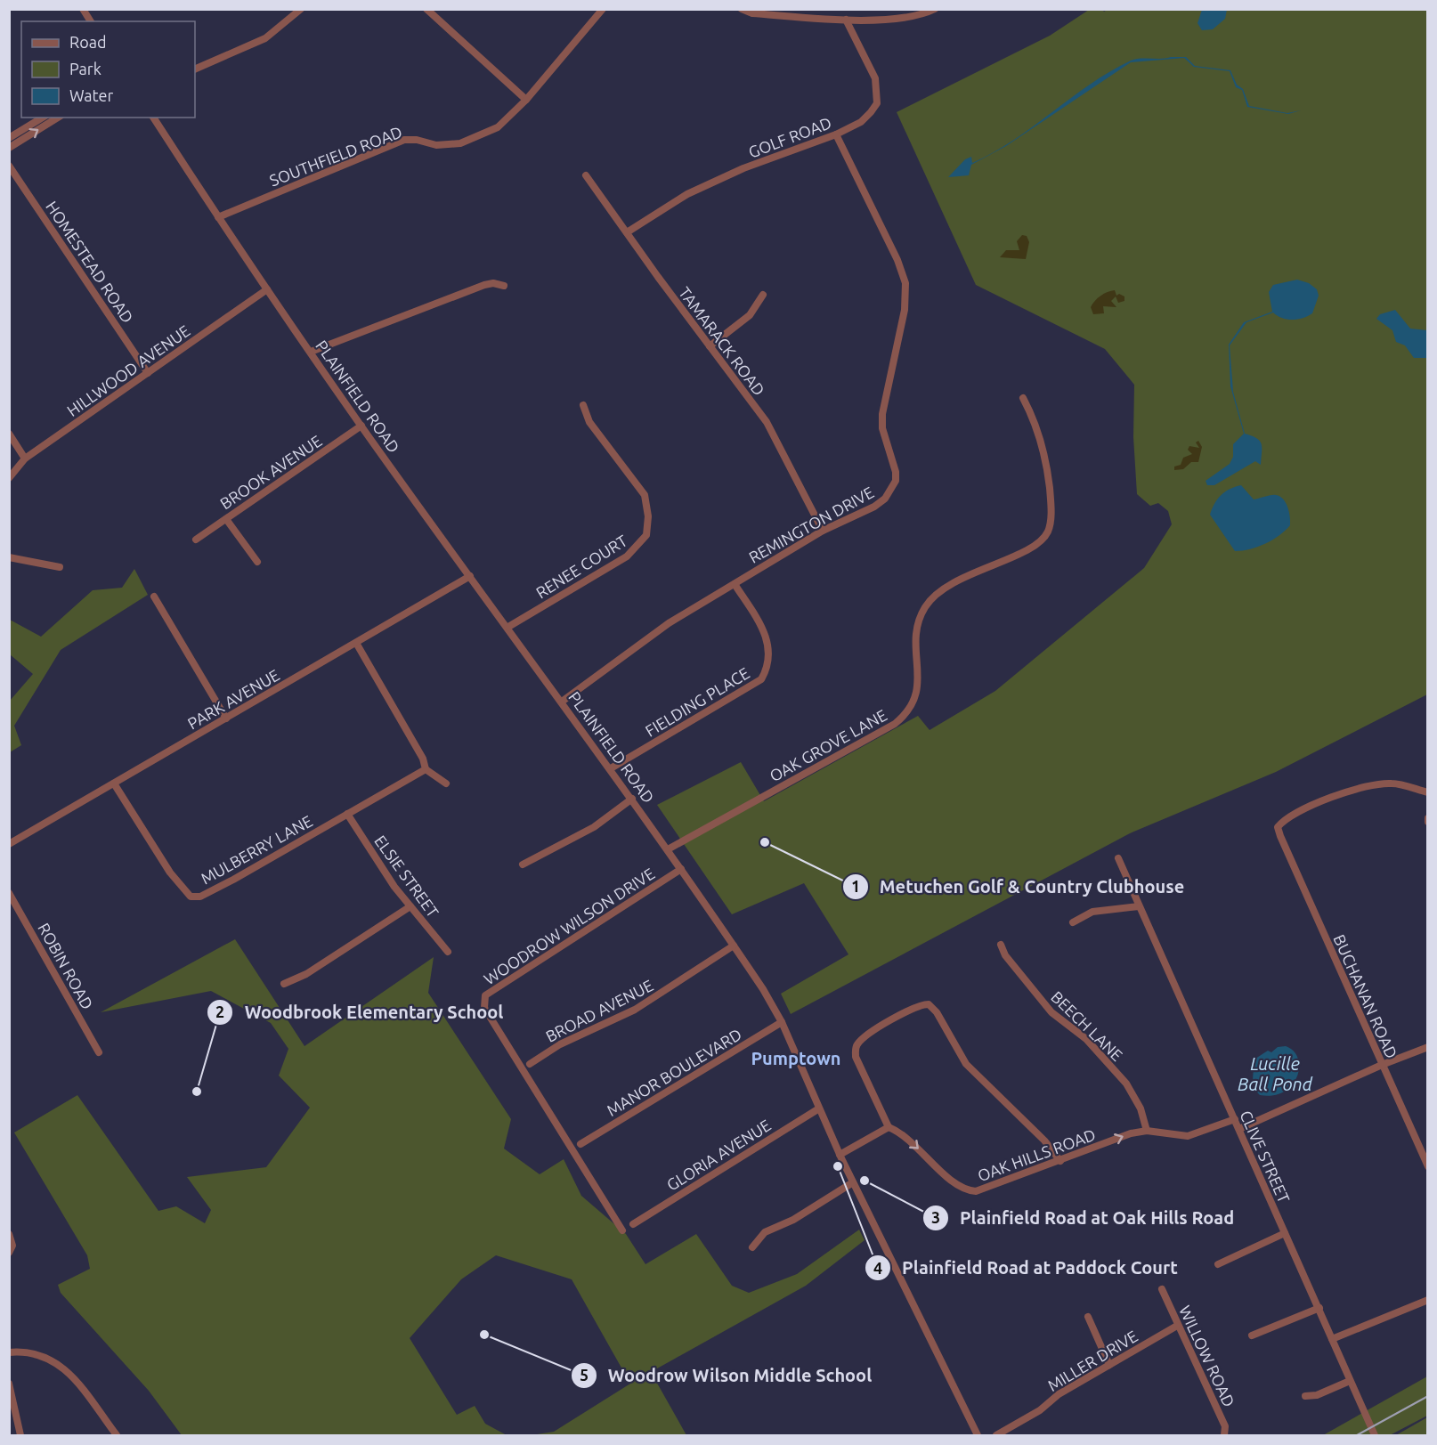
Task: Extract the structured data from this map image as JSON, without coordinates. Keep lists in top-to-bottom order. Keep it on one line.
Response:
{"streets":{"street":["GOLF ROAD","SOUTHFIELD ROAD","HOMESTEAD ROAD","TAMARACK ROAD","HILLWOOD AVENUE","PLAINFIELD ROAD","BROOK AVENUE","REMINGTON DRIVE","RENEE COURT","PARK AVENUE","FIELDING PLACE","OAK GROVE LANE","MULBERRY LANE","ELSIE STREET","WOODROW WILSON DRIVE","ROBIN ROAD","BUCHANAN ROAD","BROAD AVENUE","BEECH LANE","MANOR BOULEVARD","GLORIA AVENUE","OAK HILLS ROAD","CLIVE STREET","WILLOW ROAD","MILLER DRIVE"]},"crossings":[["GOLF ROAD","TAMARACK ROAD"],["GOLF ROAD","REMINGTON DRIVE"],["SOUTHFIELD ROAD","PLAINFIELD ROAD"],["HOMESTEAD ROAD","HILLWOOD AVENUE"],["TAMARACK ROAD","REMINGTON DRIVE"],["HILLWOOD AVENUE","PLAINFIELD ROAD"],["PLAINFIELD ROAD","BROOK AVENUE"],["PLAINFIELD ROAD","REMINGTON DRIVE"],["PLAINFIELD ROAD","RENEE COURT"],["PLAINFIELD ROAD","PARK AVENUE"],["PLAINFIELD ROAD","FIELDING PLACE"],["PLAINFIELD ROAD","OAK GROVE LANE"],["PLAINFIELD ROAD","WOODROW WILSON DRIVE"],["PLAINFIELD ROAD","BROAD AVENUE"],["PLAINFIELD ROAD","MANOR BOULEVARD"],["PLAINFIELD ROAD","GLORIA AVENUE"],["REMINGTON DRIVE","FIELDING PLACE"],["PARK AVENUE","MULBERRY LANE"],["MULBERRY LANE","ELSIE STREET"],["BEECH LANE","OAK HILLS ROAD"],["OAK HILLS ROAD","CLIVE STREET"],["WILLOW ROAD","MILLER DRIVE"]],"one_way":["OAK HILLS ROAD"],"districts":["Pumptown"],"water":["Lucille Ball Pond"],"places":["Metuchen Golf & Country Clubhouse","Woodbrook Elementary School","Plainfield Road at Paddock Court","Plainfield Road at Oak Hills Road","Woodrow Wilson Middle School"],"legend":["Road","Park","Water"]}
